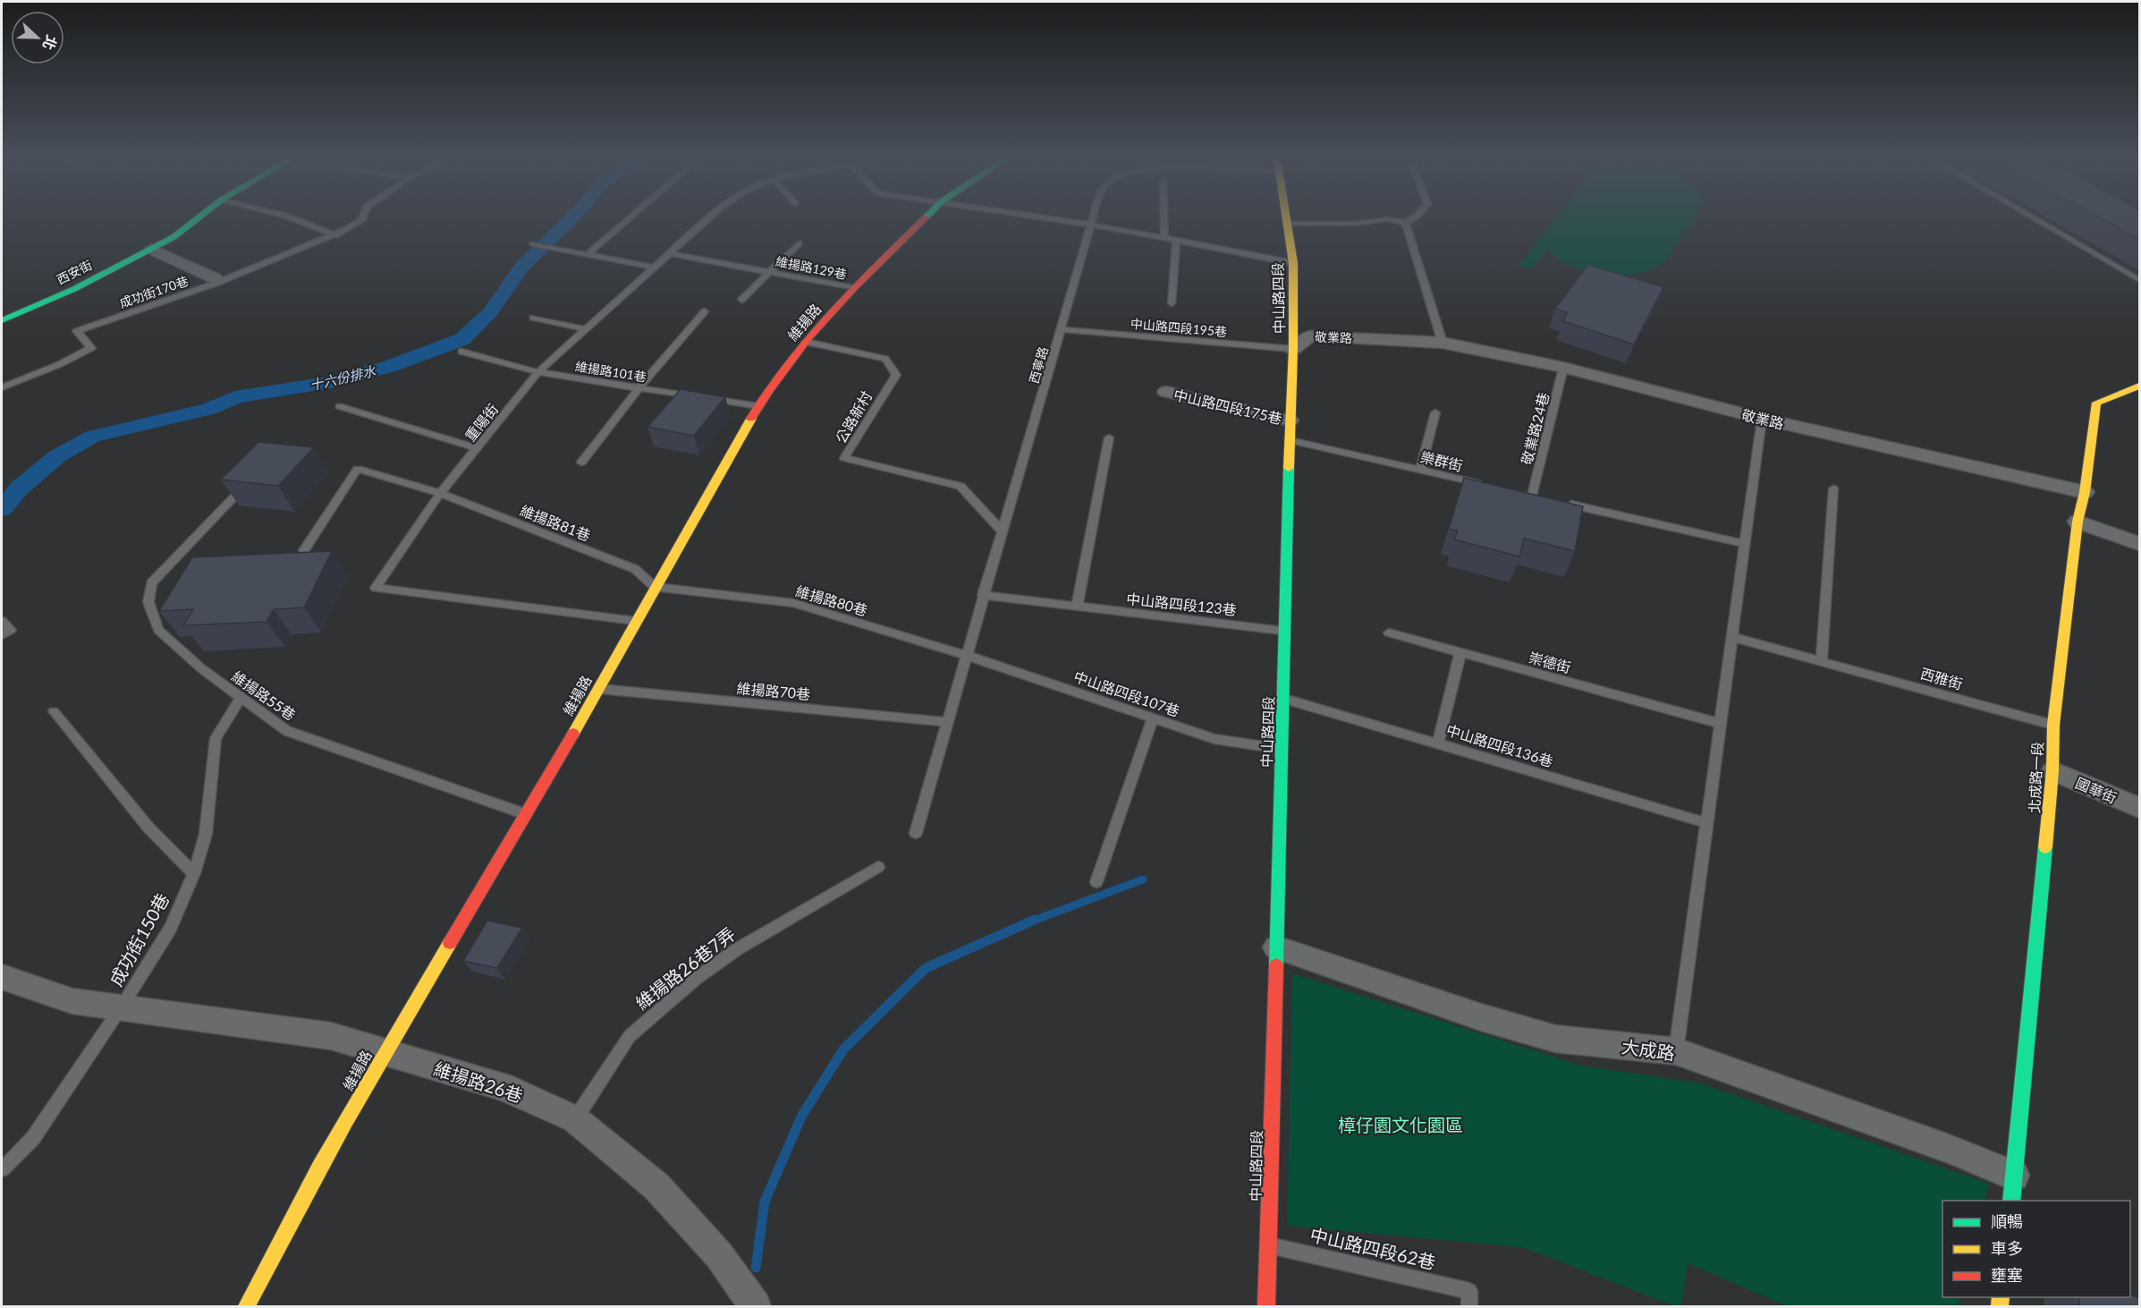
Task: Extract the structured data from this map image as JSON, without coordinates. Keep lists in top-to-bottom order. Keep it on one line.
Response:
{"streets":{"street":["西安街","中山路四段","維揚路","敬業路","中山路四段175巷","北成路一段","國華街","大成路","維揚路26巷"],"lane":["維揚路129巷","成功街170巷","中山路四段195巷","西寧路","維揚路101巷","公路新村","重陽街","敬業路24巷","樂群街","維揚路81巷","維揚路80巷","中山路四段123巷","崇德街","西雅街","維揚路70巷","中山路四段107巷","維揚路55巷","中山路四段136巷","成功街150巷","維揚路26巷7弄","中山路四段62巷"]},"crossings":[["維揚路129巷","維揚路"],["維揚路129巷","重陽街"],["中山路四段","中山路四段195巷"],["中山路四段","敬業路"],["中山路四段","中山路四段175巷"],["中山路四段","樂群街"],["中山路四段","中山路四段123巷"],["中山路四段","中山路四段107巷"],["中山路四段","中山路四段136巷"],["中山路四段","大成路"],["中山路四段","中山路四段62巷"],["維揚路","維揚路101巷"],["維揚路","公路新村"],["維揚路","重陽街"],["維揚路","維揚路81巷"],["維揚路","維揚路80巷"],["維揚路","維揚路70巷"],["維揚路","維揚路55巷"],["維揚路","維揚路26巷"],["中山路四段195巷","敬業路"],["中山路四段195巷","西寧路"],["敬業路","敬業路24巷"],["敬業路","北成路一段"],["西寧路","公路新村"],["西寧路","維揚路80巷"],["西寧路","中山路四段123巷"],["西寧路","維揚路70巷"],["西寧路","中山路四段107巷"],["維揚路101巷","重陽街"],["重陽街","維揚路81巷"],["維揚路81巷","維揚路80巷"],["維揚路80巷","中山路四段107巷"],["西雅街","北成路一段"],["維揚路55巷","成功街150巷"],["北成路一段","國華街"],["北成路一段","大成路"],["成功街150巷","維揚路26巷"],["維揚路26巷7弄","維揚路26巷"]],"water":["十六份排水"],"parks":["樟仔園文化園區"],"legend":["順暢","車多","壅塞"],"north":"right"}
